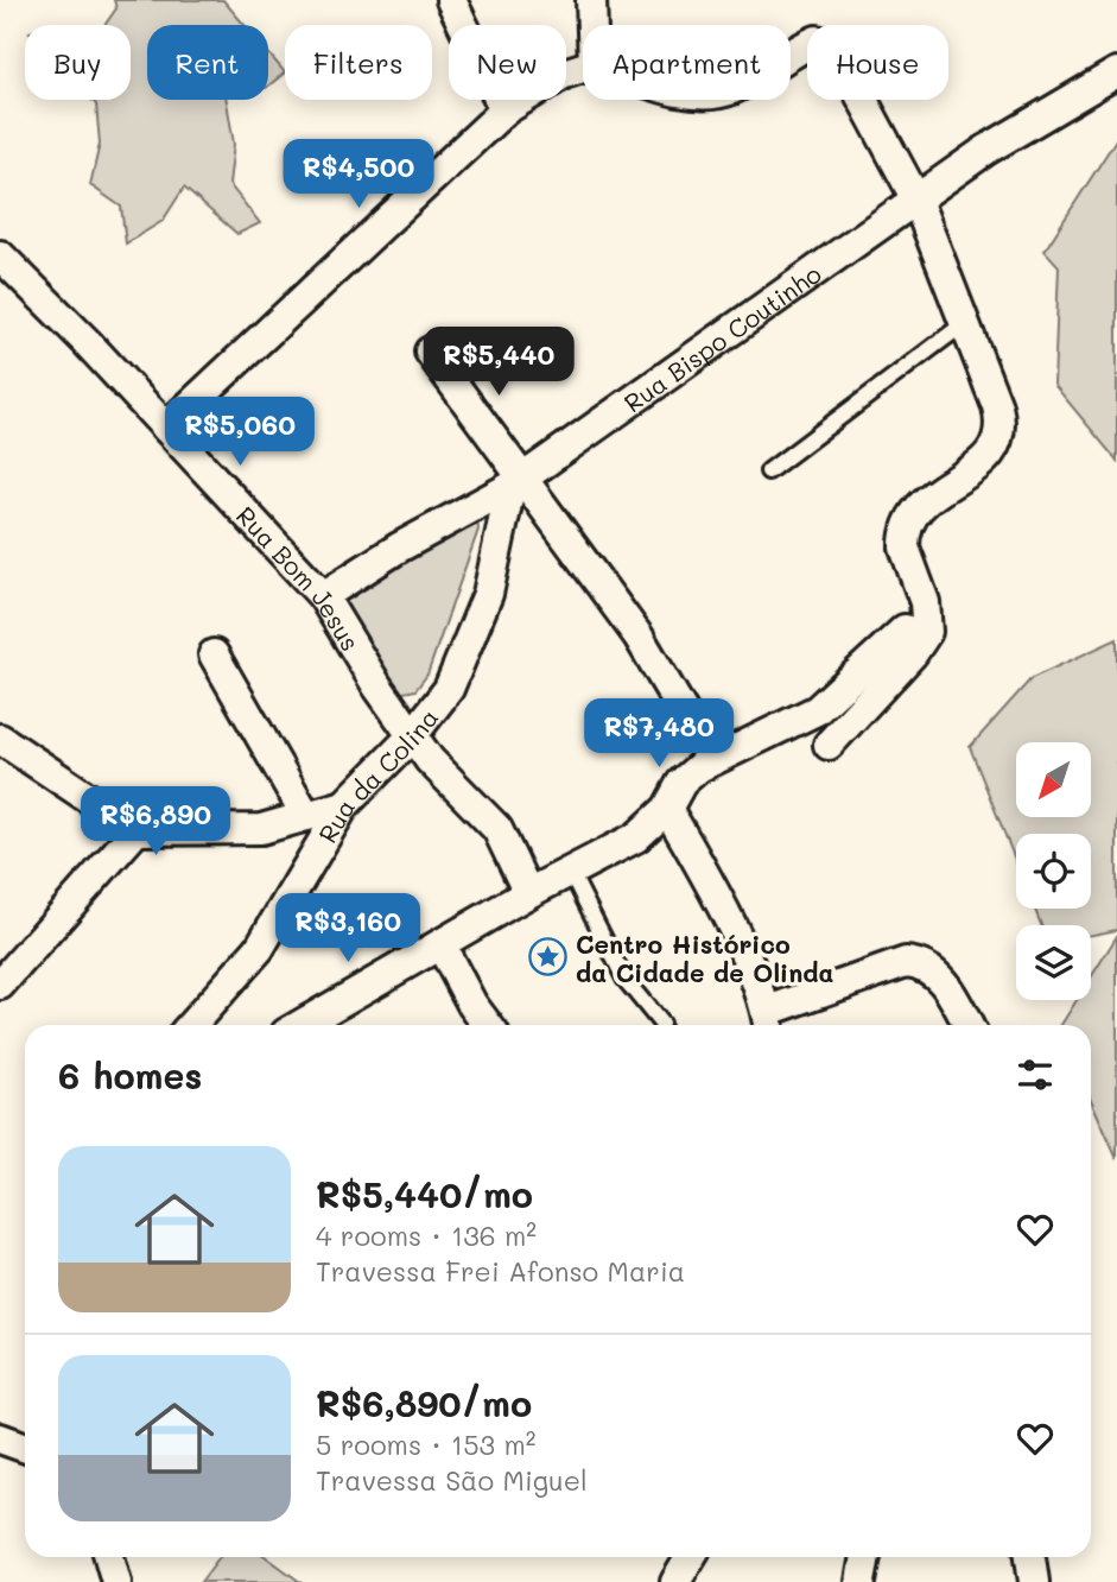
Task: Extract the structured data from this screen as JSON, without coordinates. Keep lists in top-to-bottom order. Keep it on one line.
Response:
{"streets":{"street":["Rua Bispo Coutinho","Rua Bom Jesus","Rua da Colina"]},"crossings":[["Rua Bispo Coutinho","Rua Bom Jesus"],["Rua Bispo Coutinho","Rua da Colina"],["Rua Bom Jesus","Rua da Colina"]],"places":{"place":["Centro Histórico da Cidade de Olinda"]},"north":"bottom left","page":{"chip":["Buy","Rent","Filters","New","Apartment","House"],"price":["R$4,500","R$5,440","R$5,060","R$7,480","R$6,890","R$3,160"],"heading":"6 homes","list":[{"name":"R$5,440/mo","note":"4 rooms · 136 m² · Travessa Frei Afonso Maria"},{"name":"R$6,890/mo","note":"5 rooms · 153 m² · Travessa São Miguel"}]}}
